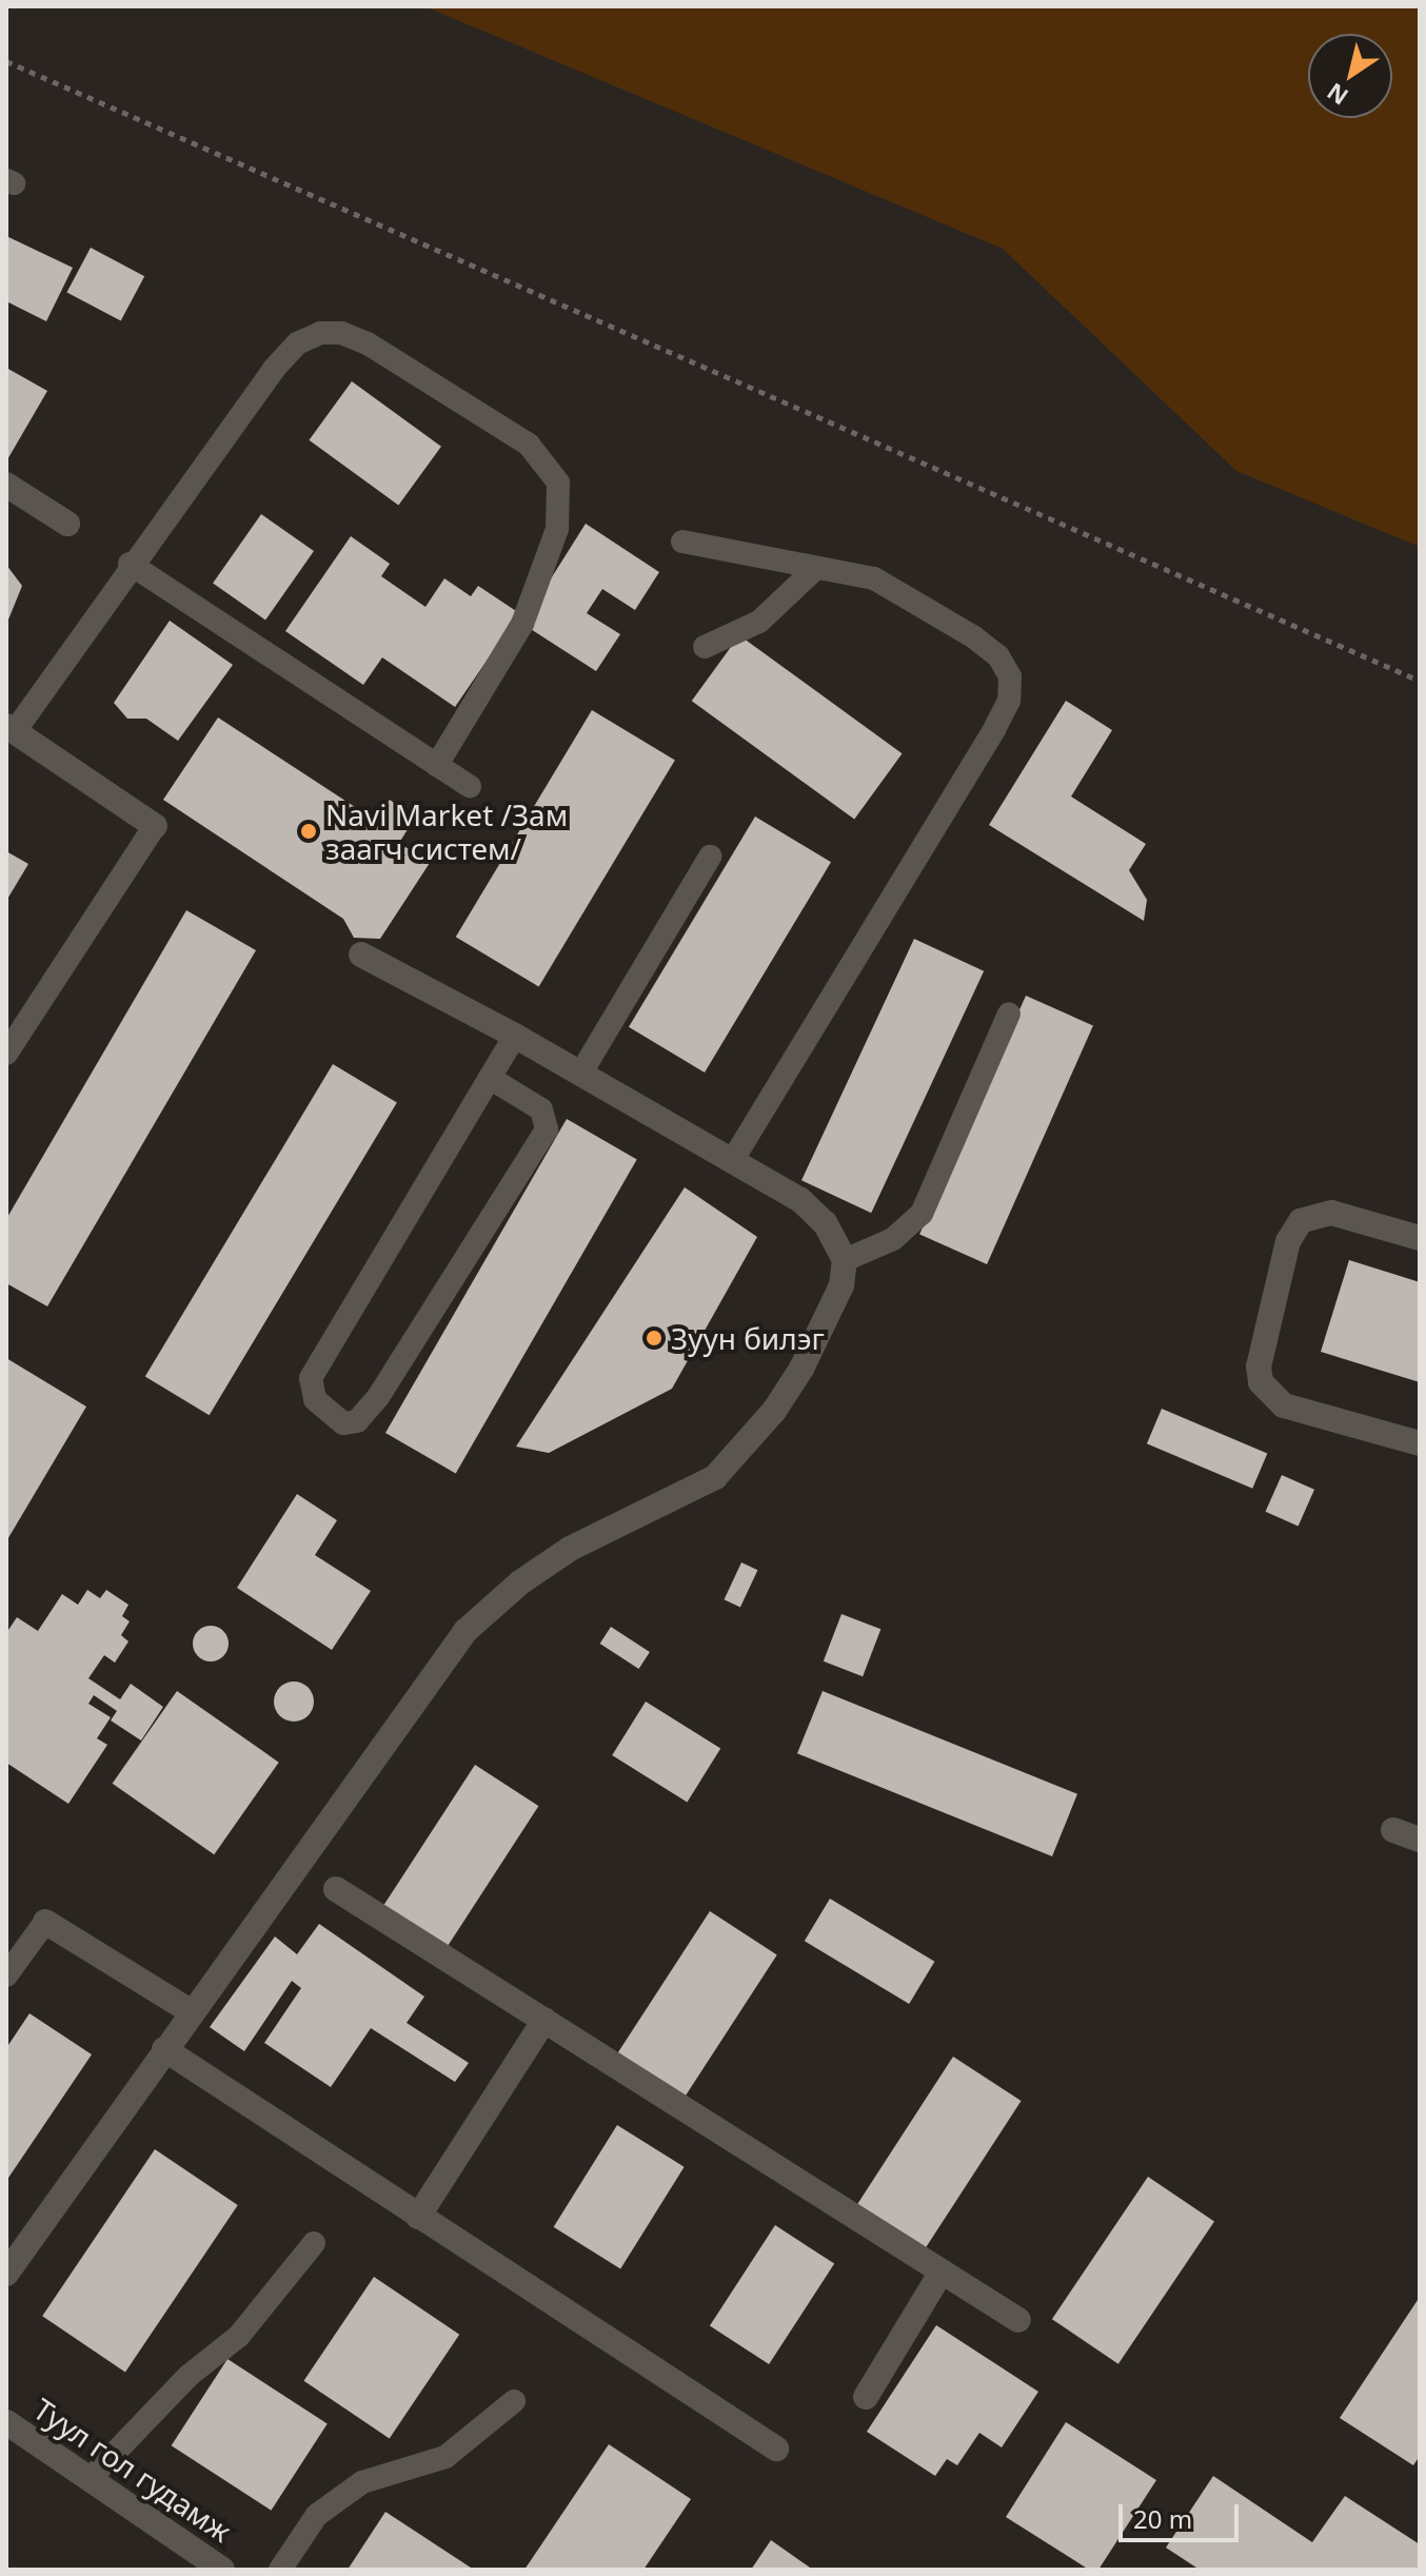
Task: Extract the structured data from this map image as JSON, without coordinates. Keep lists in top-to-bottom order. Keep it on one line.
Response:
{"streets":{"street":["Туул гол гудамж"]},"places":["Navi Market /Зам заагч систем/","Зуун билэг"],"scale_bar":"20 m","north":"bottom left"}
